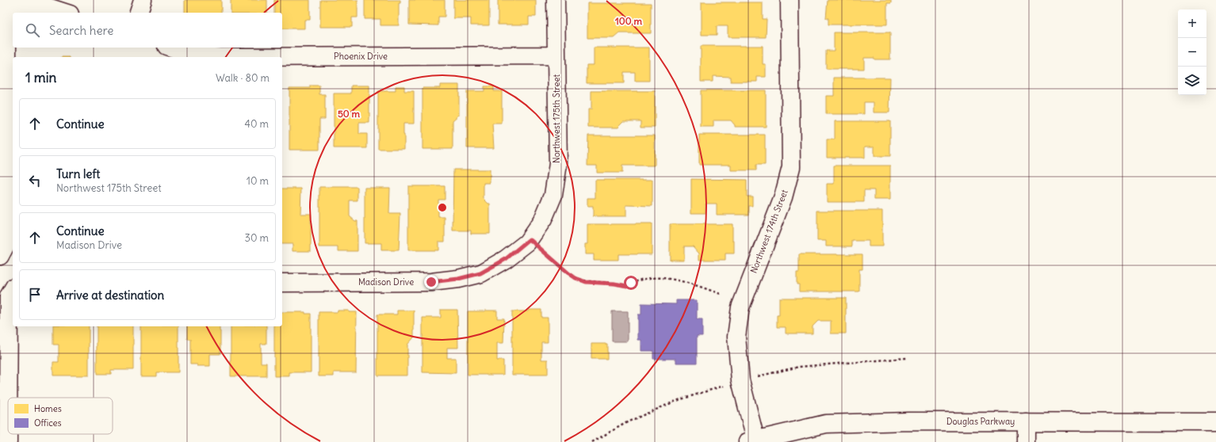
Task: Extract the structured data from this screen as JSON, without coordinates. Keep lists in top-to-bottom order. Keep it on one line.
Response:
{"streets":{"street":["Phoenix Drive","Northwest 175th Street","Northwest 174th Street","Madison Drive","Douglas Parkway"]},"crossings":[["Phoenix Drive","Northwest 175th Street"],["Northwest 175th Street","Madison Drive"],["Northwest 174th Street","Douglas Parkway"]],"legend":["Homes","Offices"],"page":{"map_buttons":["+","−"],"search":"Search here","heading":["1 min","Walk · 80 m"],"list":[["Continue","40 m"],["Turn left","Northwest 175th Street","10 m"],["Continue","Madison Drive","30 m"],"Arrive at destination"]},"rings":["100 m","50 m"]}
